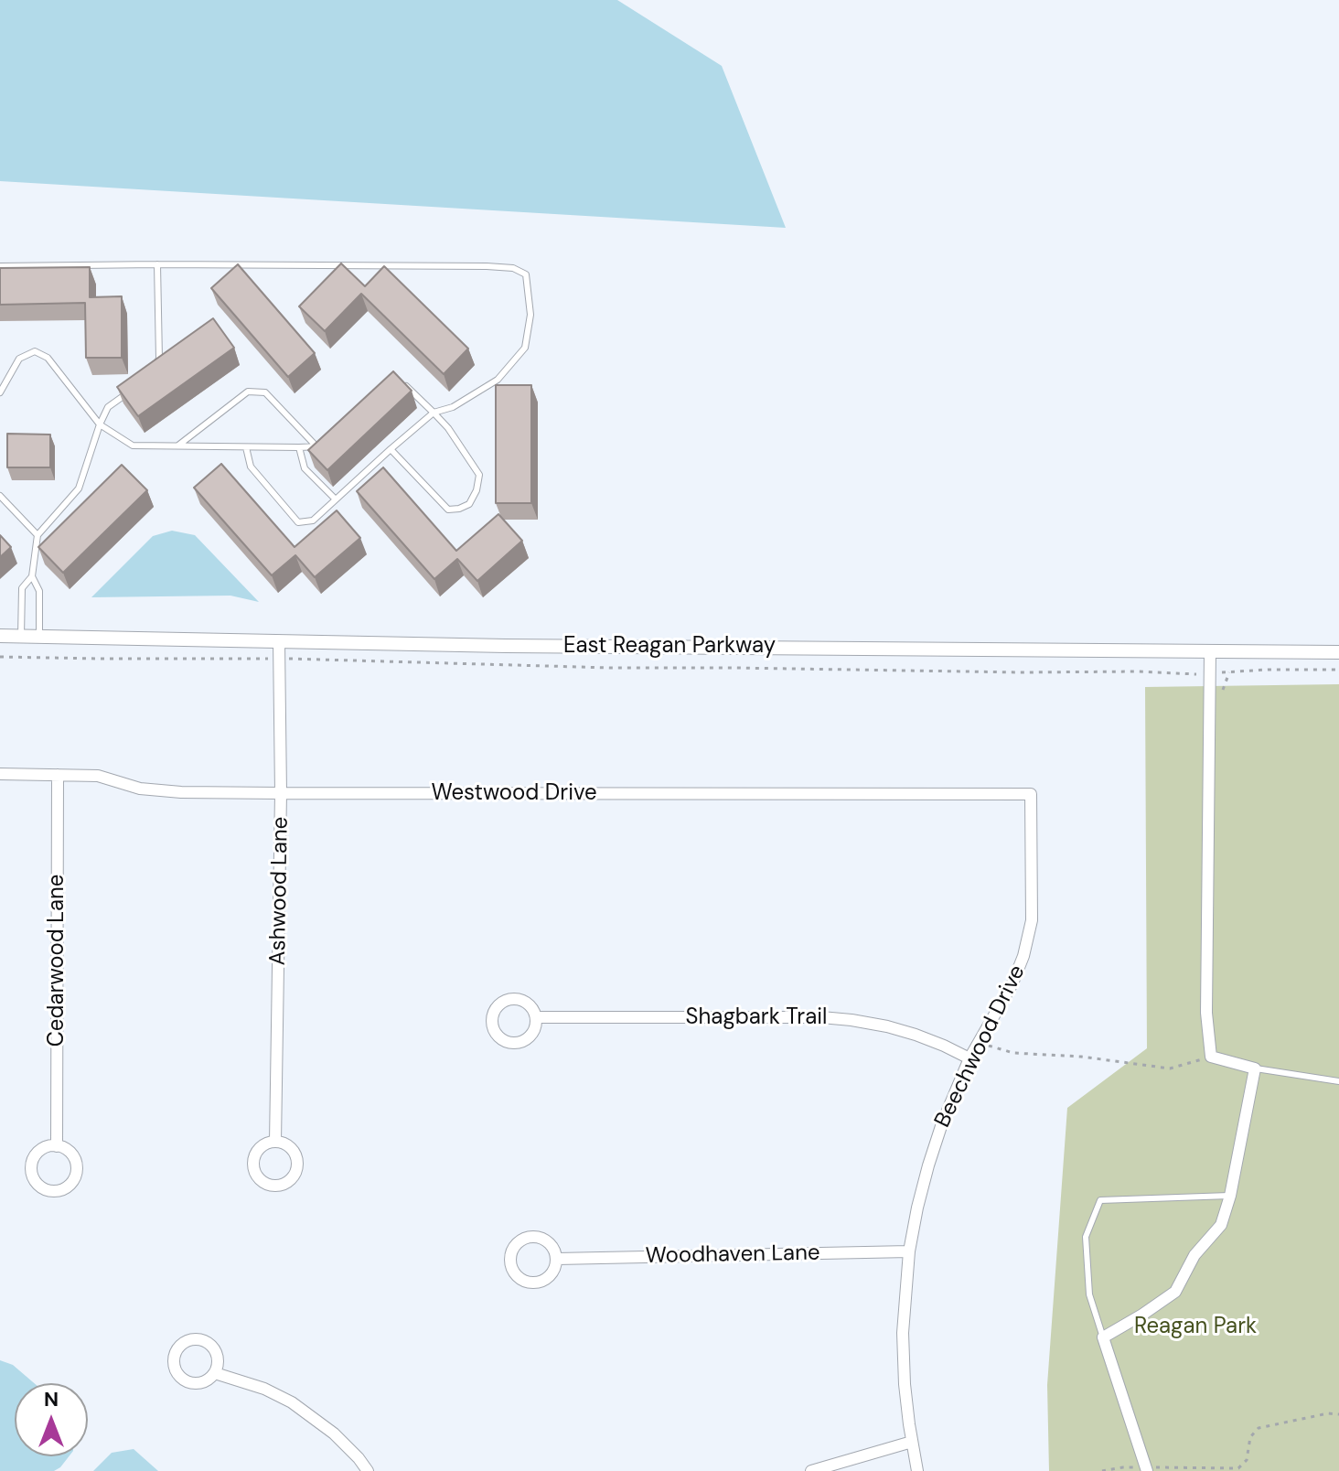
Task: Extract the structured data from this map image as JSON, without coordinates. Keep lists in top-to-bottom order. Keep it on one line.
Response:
{"streets":{"street":["East Reagan Parkway","Westwood Drive","Ashwood Lane","Cedarwood Lane","Shagbark Trail","Beechwood Drive","Woodhaven Lane"]},"crossings":[["East Reagan Parkway","Ashwood Lane"],["Westwood Drive","Ashwood Lane"],["Westwood Drive","Cedarwood Lane"],["Westwood Drive","Beechwood Drive"],["Shagbark Trail","Beechwood Drive"],["Beechwood Drive","Woodhaven Lane"]],"parks":["Reagan Park"],"north":"top"}
